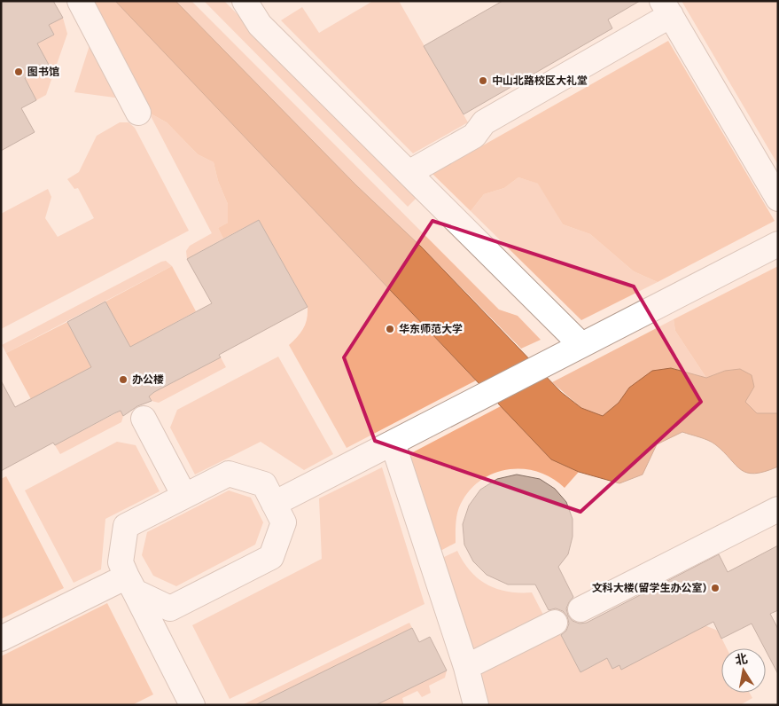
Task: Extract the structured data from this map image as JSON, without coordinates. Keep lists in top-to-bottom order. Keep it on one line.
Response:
{"places":["图书馆","中山北路校区大礼堂","华东师范大学","办公楼","文科大楼(留学生办公室)"],"north":"top"}
